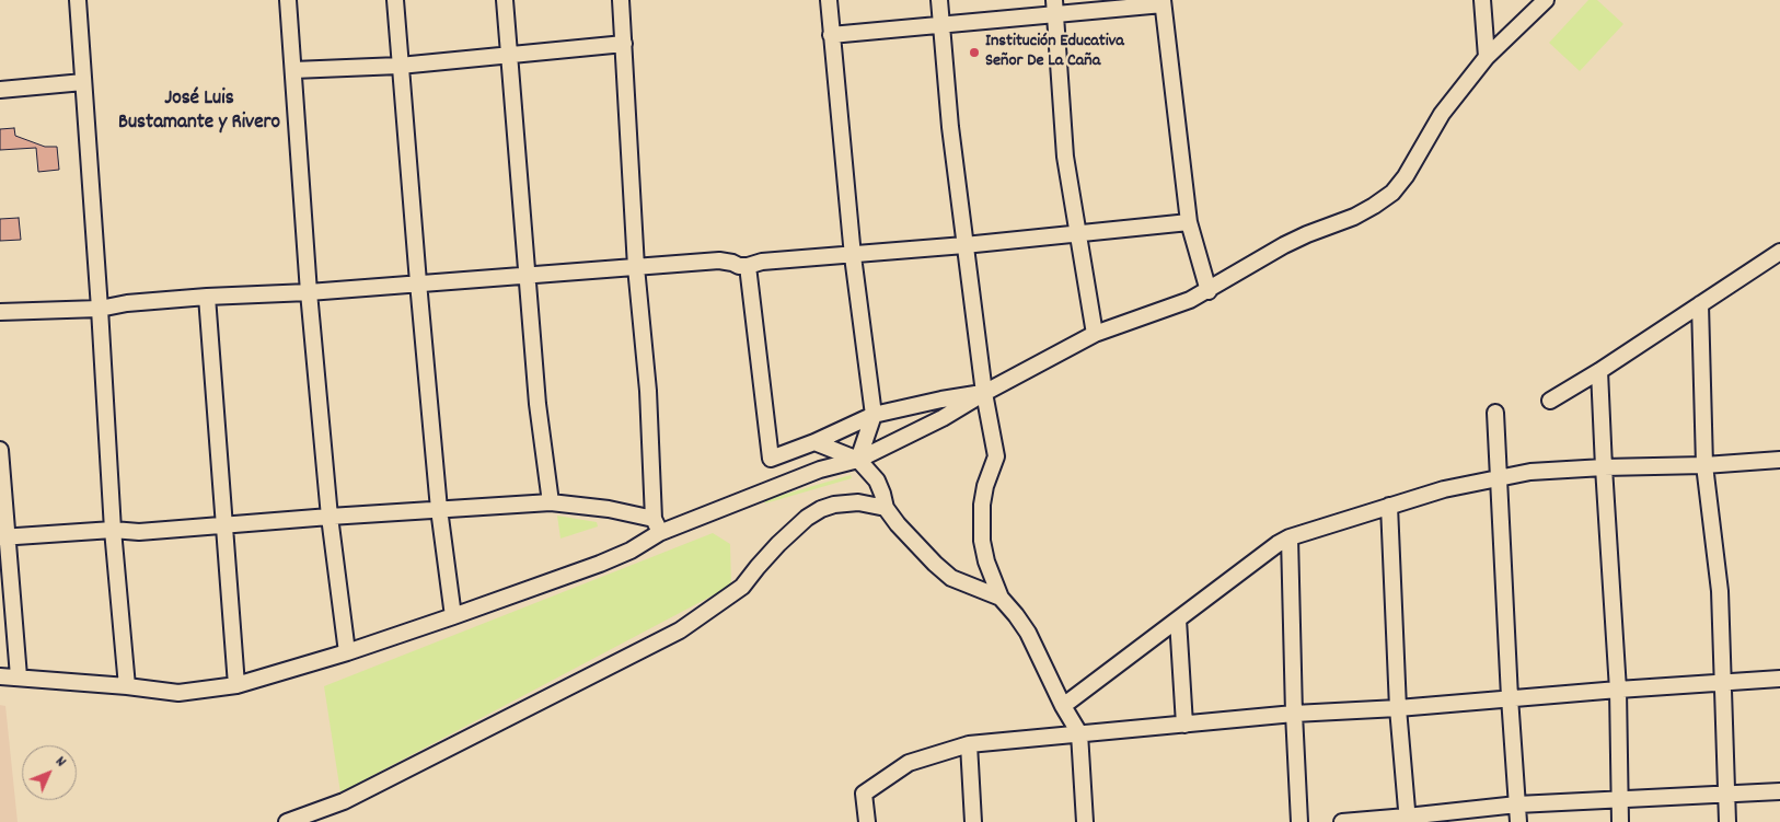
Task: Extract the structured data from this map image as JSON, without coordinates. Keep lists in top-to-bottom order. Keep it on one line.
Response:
{"districts":["José Luis Bustamante y Rivero"],"places":["Institución Educativa Señor De La Caña"],"north":"top right"}
